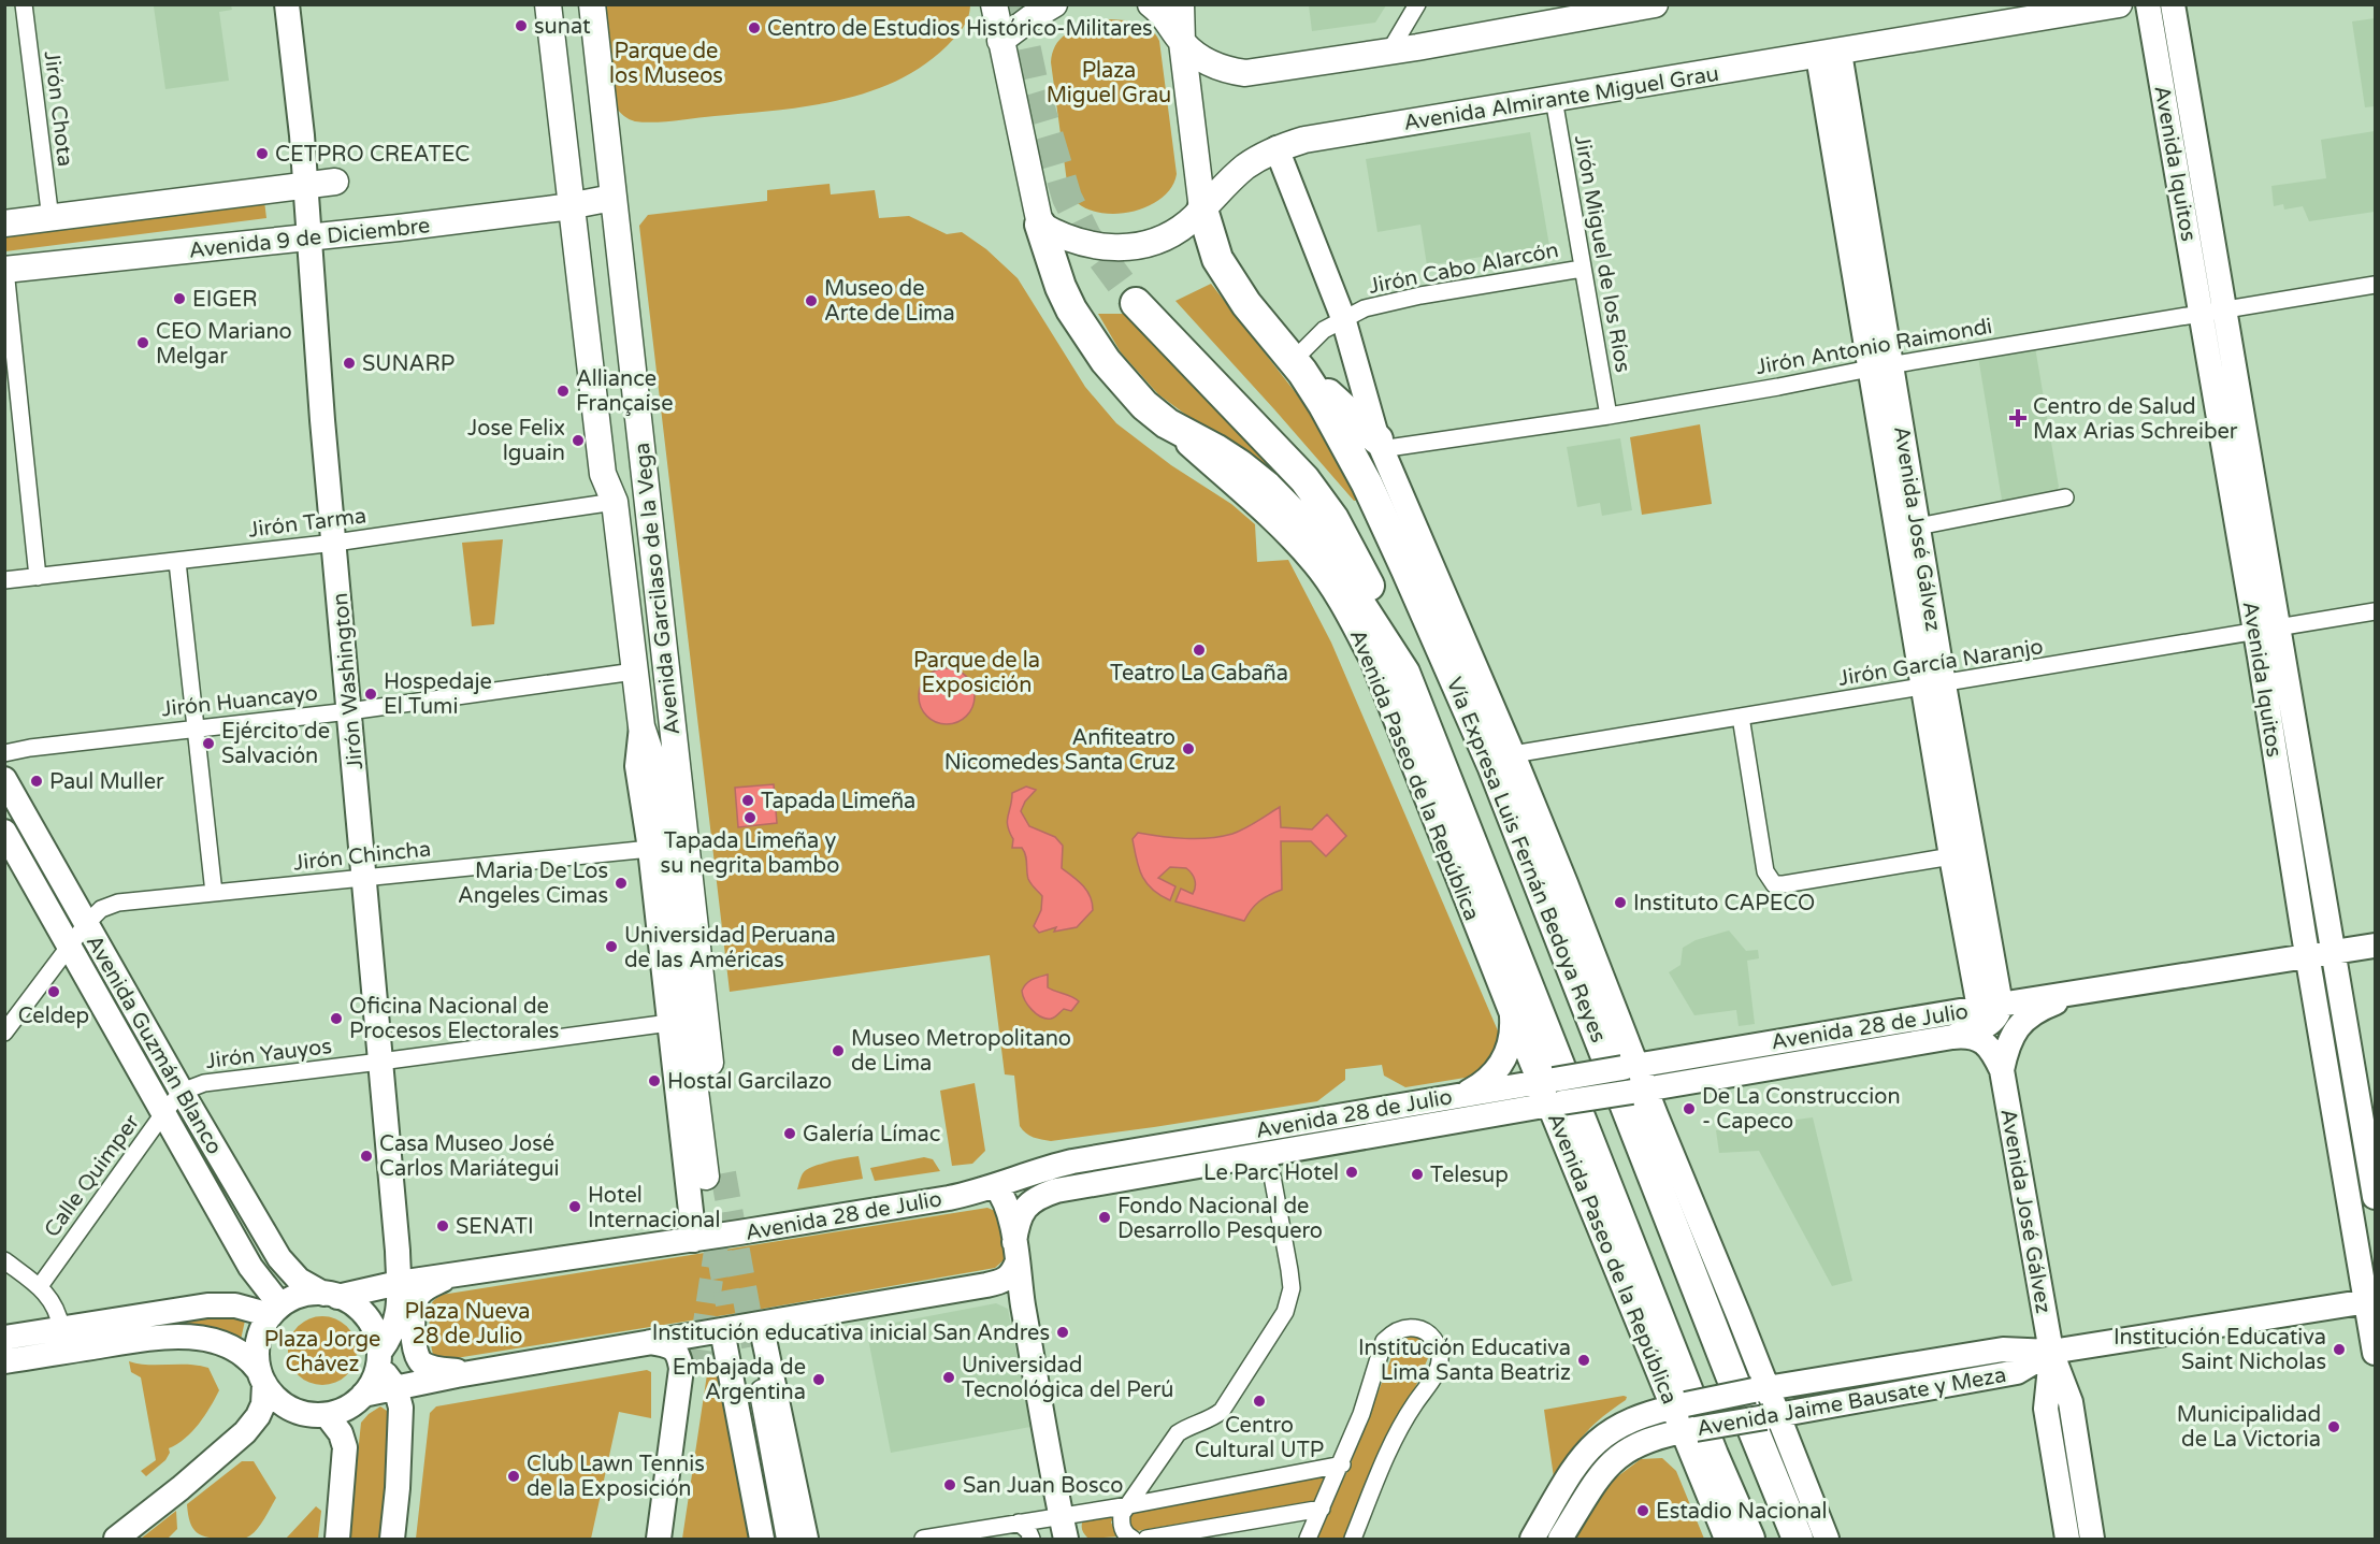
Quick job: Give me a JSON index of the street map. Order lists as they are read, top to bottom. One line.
{"streets":{"highway":["Avenida Paseo de la República","Vía Expresa Luis Fernán Bedoya Reyes"],"main road":["Avenida Almirante Miguel Grau","Avenida Iquitos","Avenida 9 de Diciembre","Avenida José Gálvez","Avenida Garcilaso de la Vega","Jirón Washington","Avenida 28 de Julio","Avenida Guzmán Blanco","Avenida Jaime Bausate y Meza"],"street":["Jirón Chota","Jirón Miguel de los Ríos","Jirón Cabo Alarcón","Jirón Antonio Raimondi","Jirón Tarma","Jirón García Naranjo","Jirón Huancayo","Jirón Chincha","Jirón Yauyos","Calle Quimper"]},"crossings":[["Avenida Almirante Miguel Grau","Jirón Miguel de los Ríos"],["Avenida Almirante Miguel Grau","Avenida José Gálvez"],["Avenida Almirante Miguel Grau","Avenida Paseo de la República"],["Avenida Almirante Miguel Grau","Vía Expresa Luis Fernán Bedoya Reyes"],["Avenida Iquitos","Jirón Antonio Raimondi"],["Avenida Iquitos","Jirón García Naranjo"],["Avenida Iquitos","Avenida 28 de Julio"],["Avenida Iquitos","Avenida Jaime Bausate y Meza"],["Avenida 9 de Diciembre","Avenida Garcilaso de la Vega"],["Avenida 9 de Diciembre","Jirón Washington"],["Jirón Miguel de los Ríos","Jirón Cabo Alarcón"],["Jirón Miguel de los Ríos","Jirón Antonio Raimondi"],["Jirón Cabo Alarcón","Vía Expresa Luis Fernán Bedoya Reyes"],["Jirón Antonio Raimondi","Avenida José Gálvez"],["Jirón Tarma","Avenida Garcilaso de la Vega"],["Jirón Tarma","Jirón Washington"],["Avenida José Gálvez","Jirón García Naranjo"],["Avenida José Gálvez","Avenida 28 de Julio"],["Avenida José Gálvez","Avenida Jaime Bausate y Meza"],["Avenida Garcilaso de la Vega","Jirón Huancayo"],["Avenida Garcilaso de la Vega","Jirón Chincha"],["Avenida Garcilaso de la Vega","Avenida 28 de Julio"],["Avenida Garcilaso de la Vega","Jirón Yauyos"],["Jirón Washington","Jirón Huancayo"],["Jirón Washington","Jirón Chincha"],["Jirón Washington","Avenida 28 de Julio"],["Jirón Washington","Avenida Guzmán Blanco"],["Jirón Washington","Jirón Yauyos"],["Avenida Paseo de la República","Vía Expresa Luis Fernán Bedoya Reyes"],["Avenida Paseo de la República","Avenida 28 de Julio"],["Avenida Paseo de la República","Avenida Jaime Bausate y Meza"],["Jirón Chincha","Avenida Guzmán Blanco"],["Avenida 28 de Julio","Avenida Guzmán Blanco"],["Avenida Guzmán Blanco","Jirón Yauyos"],["Avenida Guzmán Blanco","Calle Quimper"],["Jirón Yauyos","Calle Quimper"]],"parks":["Parque de los Museos","Plaza Miguel Grau","Parque de la Exposición","Plaza Nueva 28 de Julio","Plaza Jorge Chávez"],"places":{"other":["sunat","Centro de Estudios Histórico-Militares","CETPRO CREATEC","EIGER","Museo de Arte de Lima","CEO Mariano Melgar","SUNARP","Alliance Française","Jose Felix Iguain","Teatro La Cabaña","Hospedaje El Tumi","Ejército de Salvación","Anfiteatro Nicomedes Santa Cruz","Paul Muller","Tapada Limeña","Tapada Limeña y su negrita bambo","Maria De Los Angeles Cimas","Instituto CAPECO","Universidad Peruana de las Américas","Celdep","Oficina Nacional de Procesos Electorales","Museo Metropolitano de Lima","Hostal Garcilazo","De La Construccion - Capeco","Galería Límac","Casa Museo José Carlos Mariátegui","Le Parc Hotel","Telesup","Hotel Internacional","Fondo Nacional de Desarrollo Pesquero","SENATI","Institución educativa inicial San Andres","Institución Educativa Saint Nicholas","Institución Educativa Lima Santa Beatriz","Universidad Tecnológica del Perú","Embajada de Argentina","Centro Cultural UTP","Municipalidad de La Victoria","Club Lawn Tennis de la Exposición","San Juan Bosco","Estadio Nacional"],"health":["Centro de Salud Max Arias Schreiber"]}}
